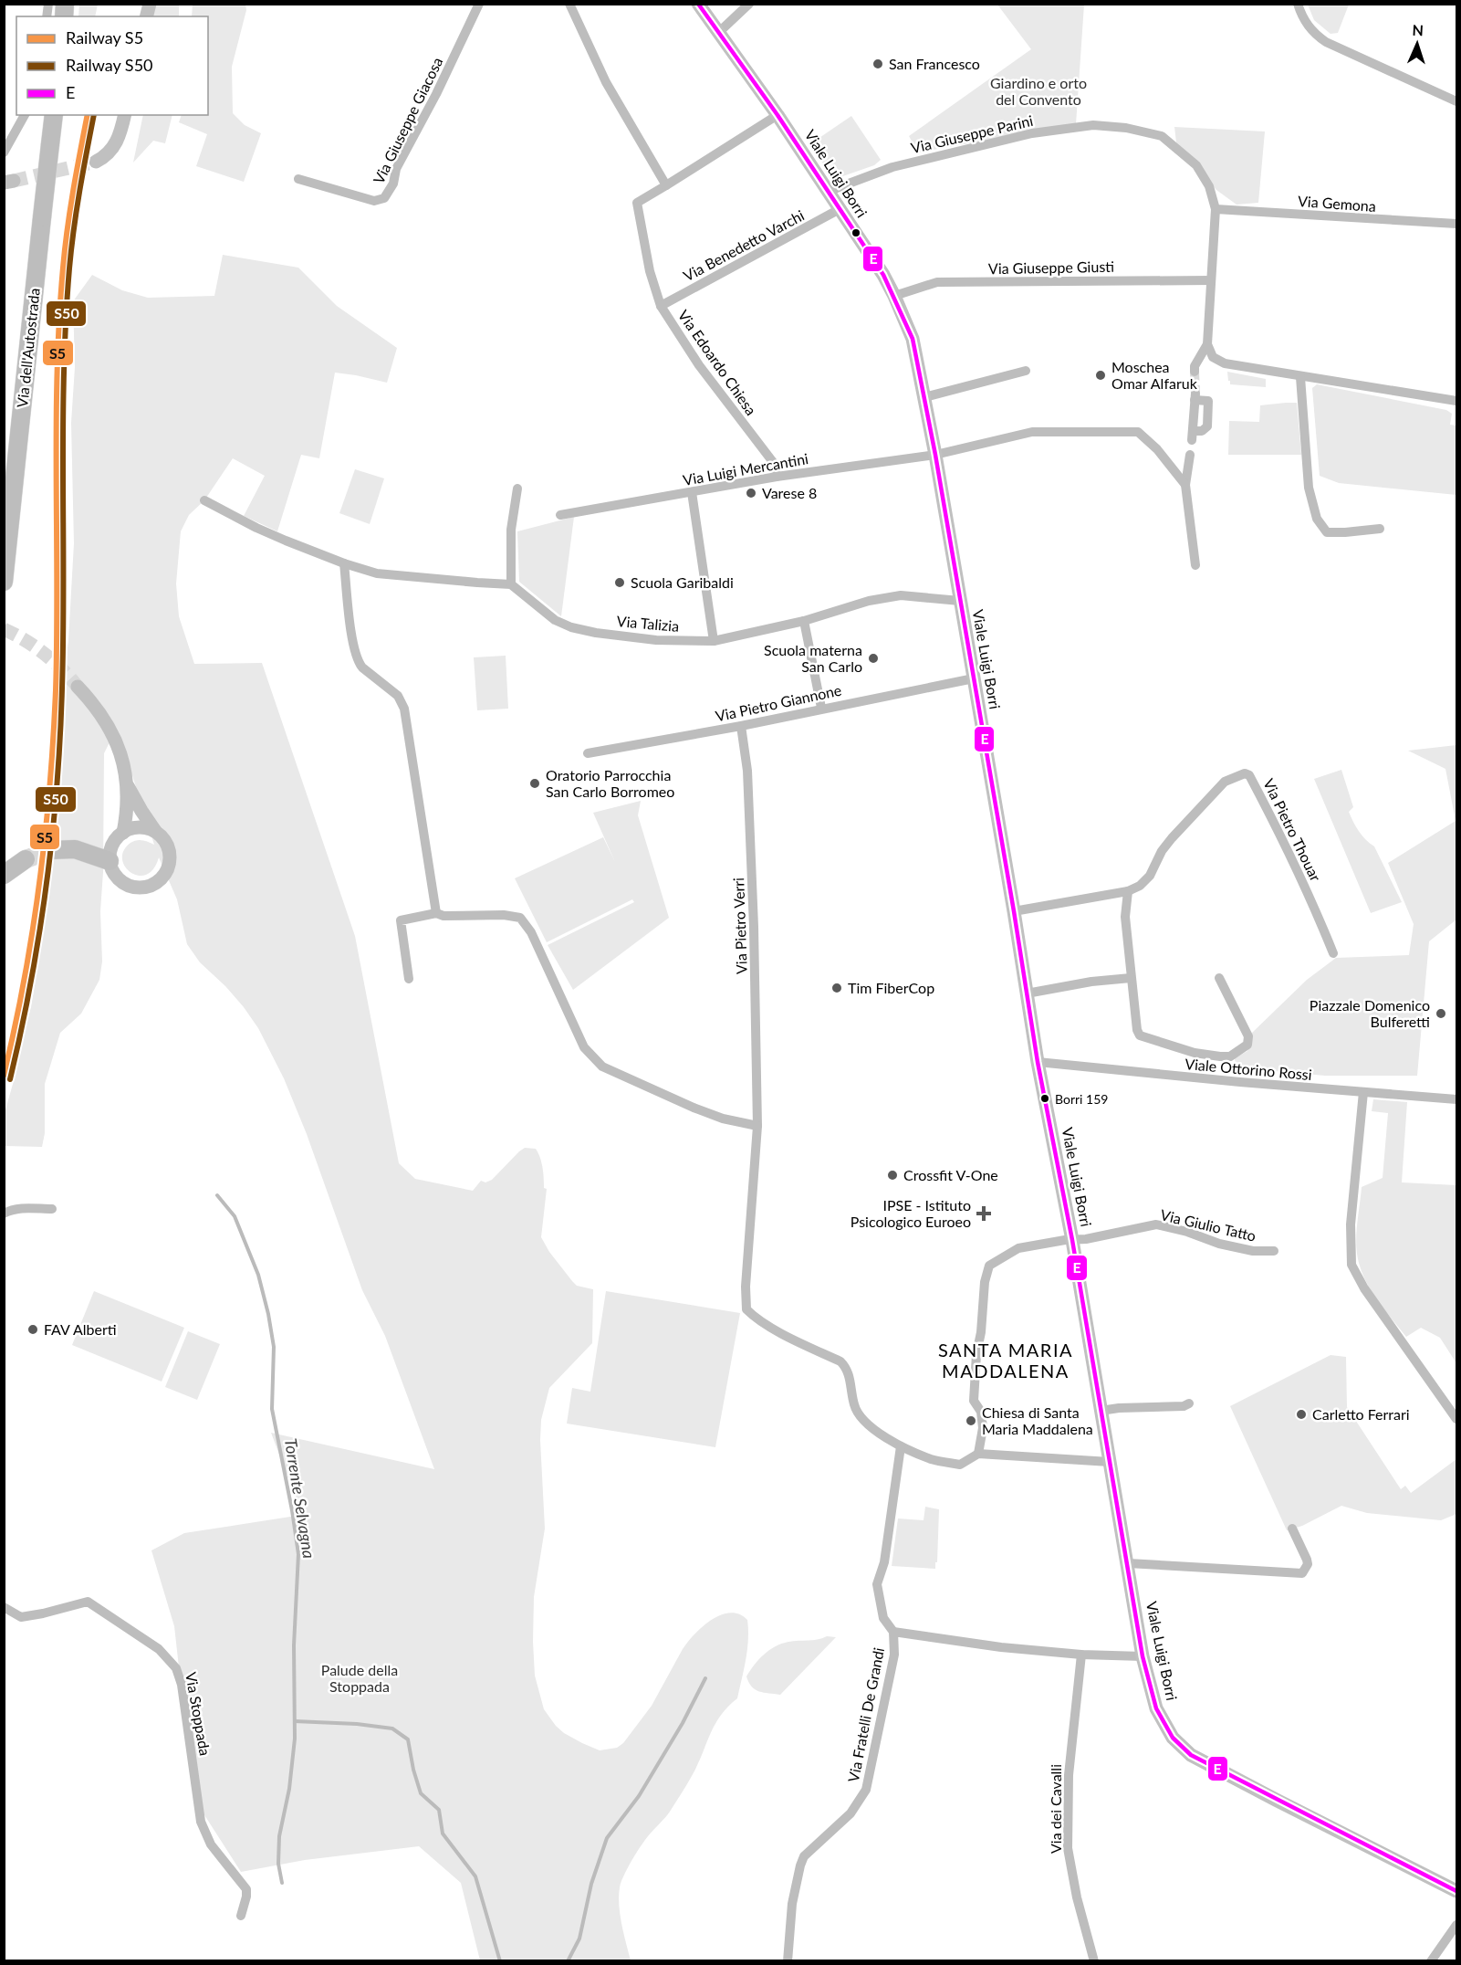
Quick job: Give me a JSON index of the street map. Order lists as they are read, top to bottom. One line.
{"streets":{"highway":["Via dell'Autostrada"],"main road":["Viale Luigi Borri"],"street":["Via Giuseppe Giacosa","Via Giuseppe Parini","Via Gemona","Via Benedetto Varchi","Via Giuseppe Giusti","Via Edoardo Chiesa","Via Luigi Mercantini","Via Talizia","Via Pietro Giannone","Via Pietro Thouar","Via Pietro Verri","Viale Ottorino Rossi","Via Giulio Tatto","Via Stoppada","Via Fratelli De Grandi","Via dei Cavalli"]},"crossings":[["Via Giuseppe Parini","Viale Luigi Borri"],["Via Giuseppe Parini","Via Gemona"],["Via Giuseppe Parini","Via Giuseppe Giusti"],["Viale Luigi Borri","Via Benedetto Varchi"],["Viale Luigi Borri","Via Giuseppe Giusti"],["Viale Luigi Borri","Via Luigi Mercantini"],["Viale Luigi Borri","Via Talizia"],["Viale Luigi Borri","Via Pietro Giannone"],["Viale Luigi Borri","Via Pietro Thouar"],["Viale Luigi Borri","Viale Ottorino Rossi"],["Viale Luigi Borri","Via Giulio Tatto"],["Viale Luigi Borri","Via Fratelli De Grandi"],["Via Benedetto Varchi","Via Edoardo Chiesa"],["Via Edoardo Chiesa","Via Luigi Mercantini"],["Via Pietro Giannone","Via Pietro Verri"],["Via Fratelli De Grandi","Via dei Cavalli"]],"districts":["SANTA MARIA MADDALENA"],"water":["Torrente Selvagna"],"parks":["Giardino e orto del Convento","Palude della Stoppada"],"places":{"other":["San Francesco","Moschea Omar Alfaruk","Varese 8","Scuola Garibaldi","Scuola materna San Carlo","Oratorio Parrocchia San Carlo Borromeo","Tim FiberCop","Piazzale Domenico Bulferetti","Borri 159","Crossfit V-One","FAV Alberti","Carletto Ferrari","Chiesa di Santa Maria Maddalena"],"health":["IPSE - Istituto Psicologico Euroeo"]},"lines":["transit line E","rail line S5","rail line S50"],"legend":["Railway S5","Railway S50","E"],"north":"top"}
